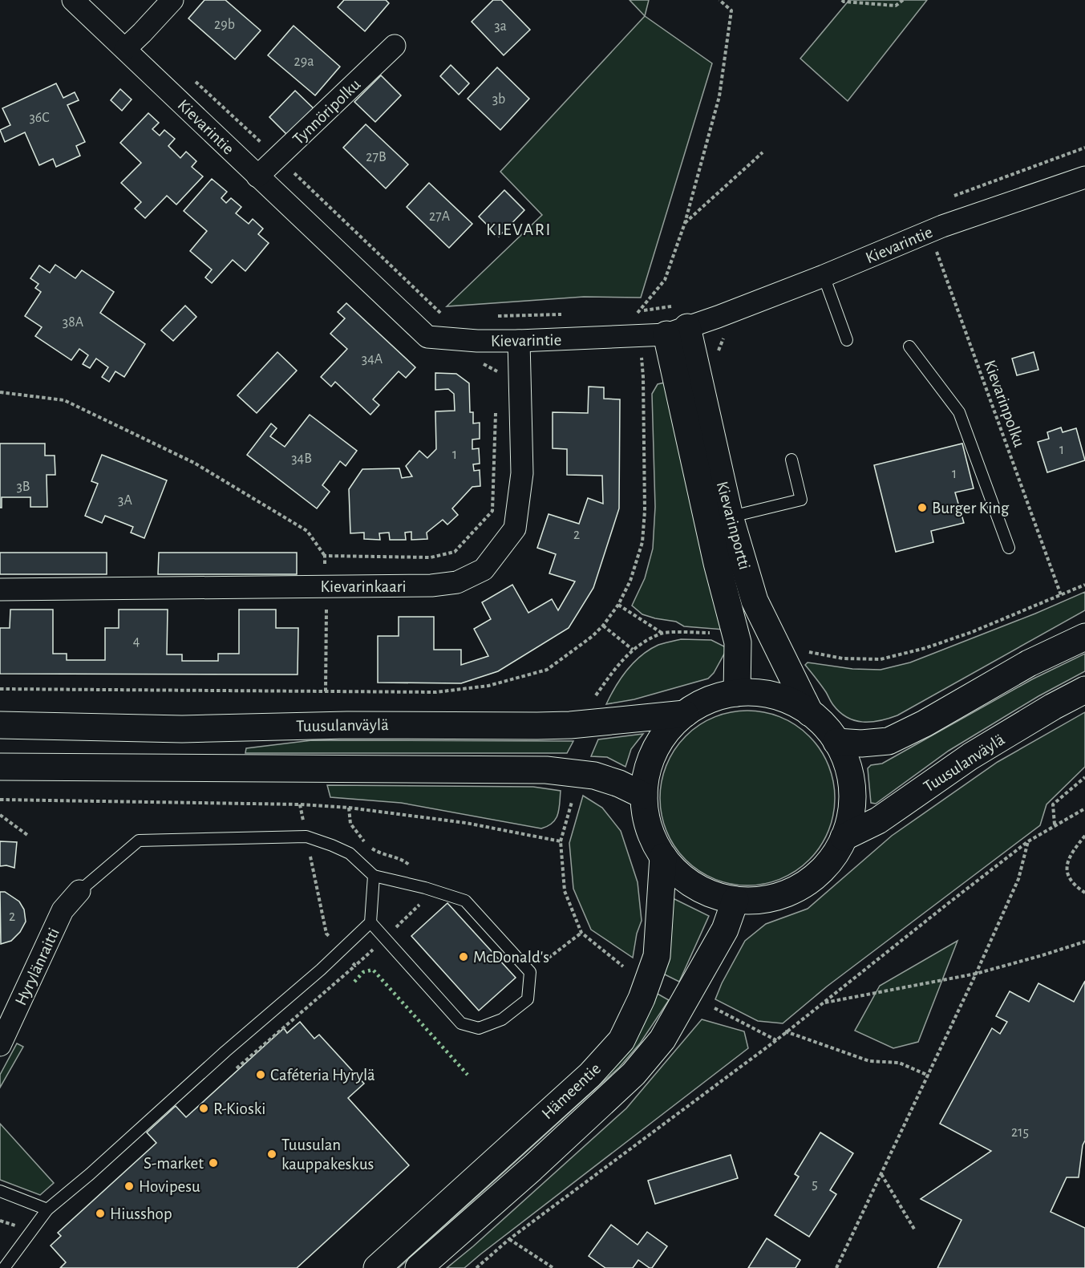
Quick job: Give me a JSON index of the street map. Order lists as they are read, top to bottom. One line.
{"streets":{"main road":["Kievarinportti","Tuusulanväylä","Hämeentie"],"street":["Tynnöripolku","Kievarintie","Kievarinkaari","Hyrylänraitti"],"path":["Kievarinpolku"]},"crossings":[["Tynnöripolku","Kievarintie"],["Kievarintie","Kievarinpolku"],["Kievarintie","Kievarinportti"],["Kievarintie","Kievarinkaari"]],"districts":["KIEVARI"],"places":["Burger King","McDonald's","Caféteria Hyrylä","R-Kioski","Tuusulan kauppakeskus","S-market","Hovipesu","Hiusshop"],"house_numbers":["29b","3a","29a","3b","36C","27B","27A","38A","34A","1","1","34B","1","3B","3A","2","4","2","215","5"]}
